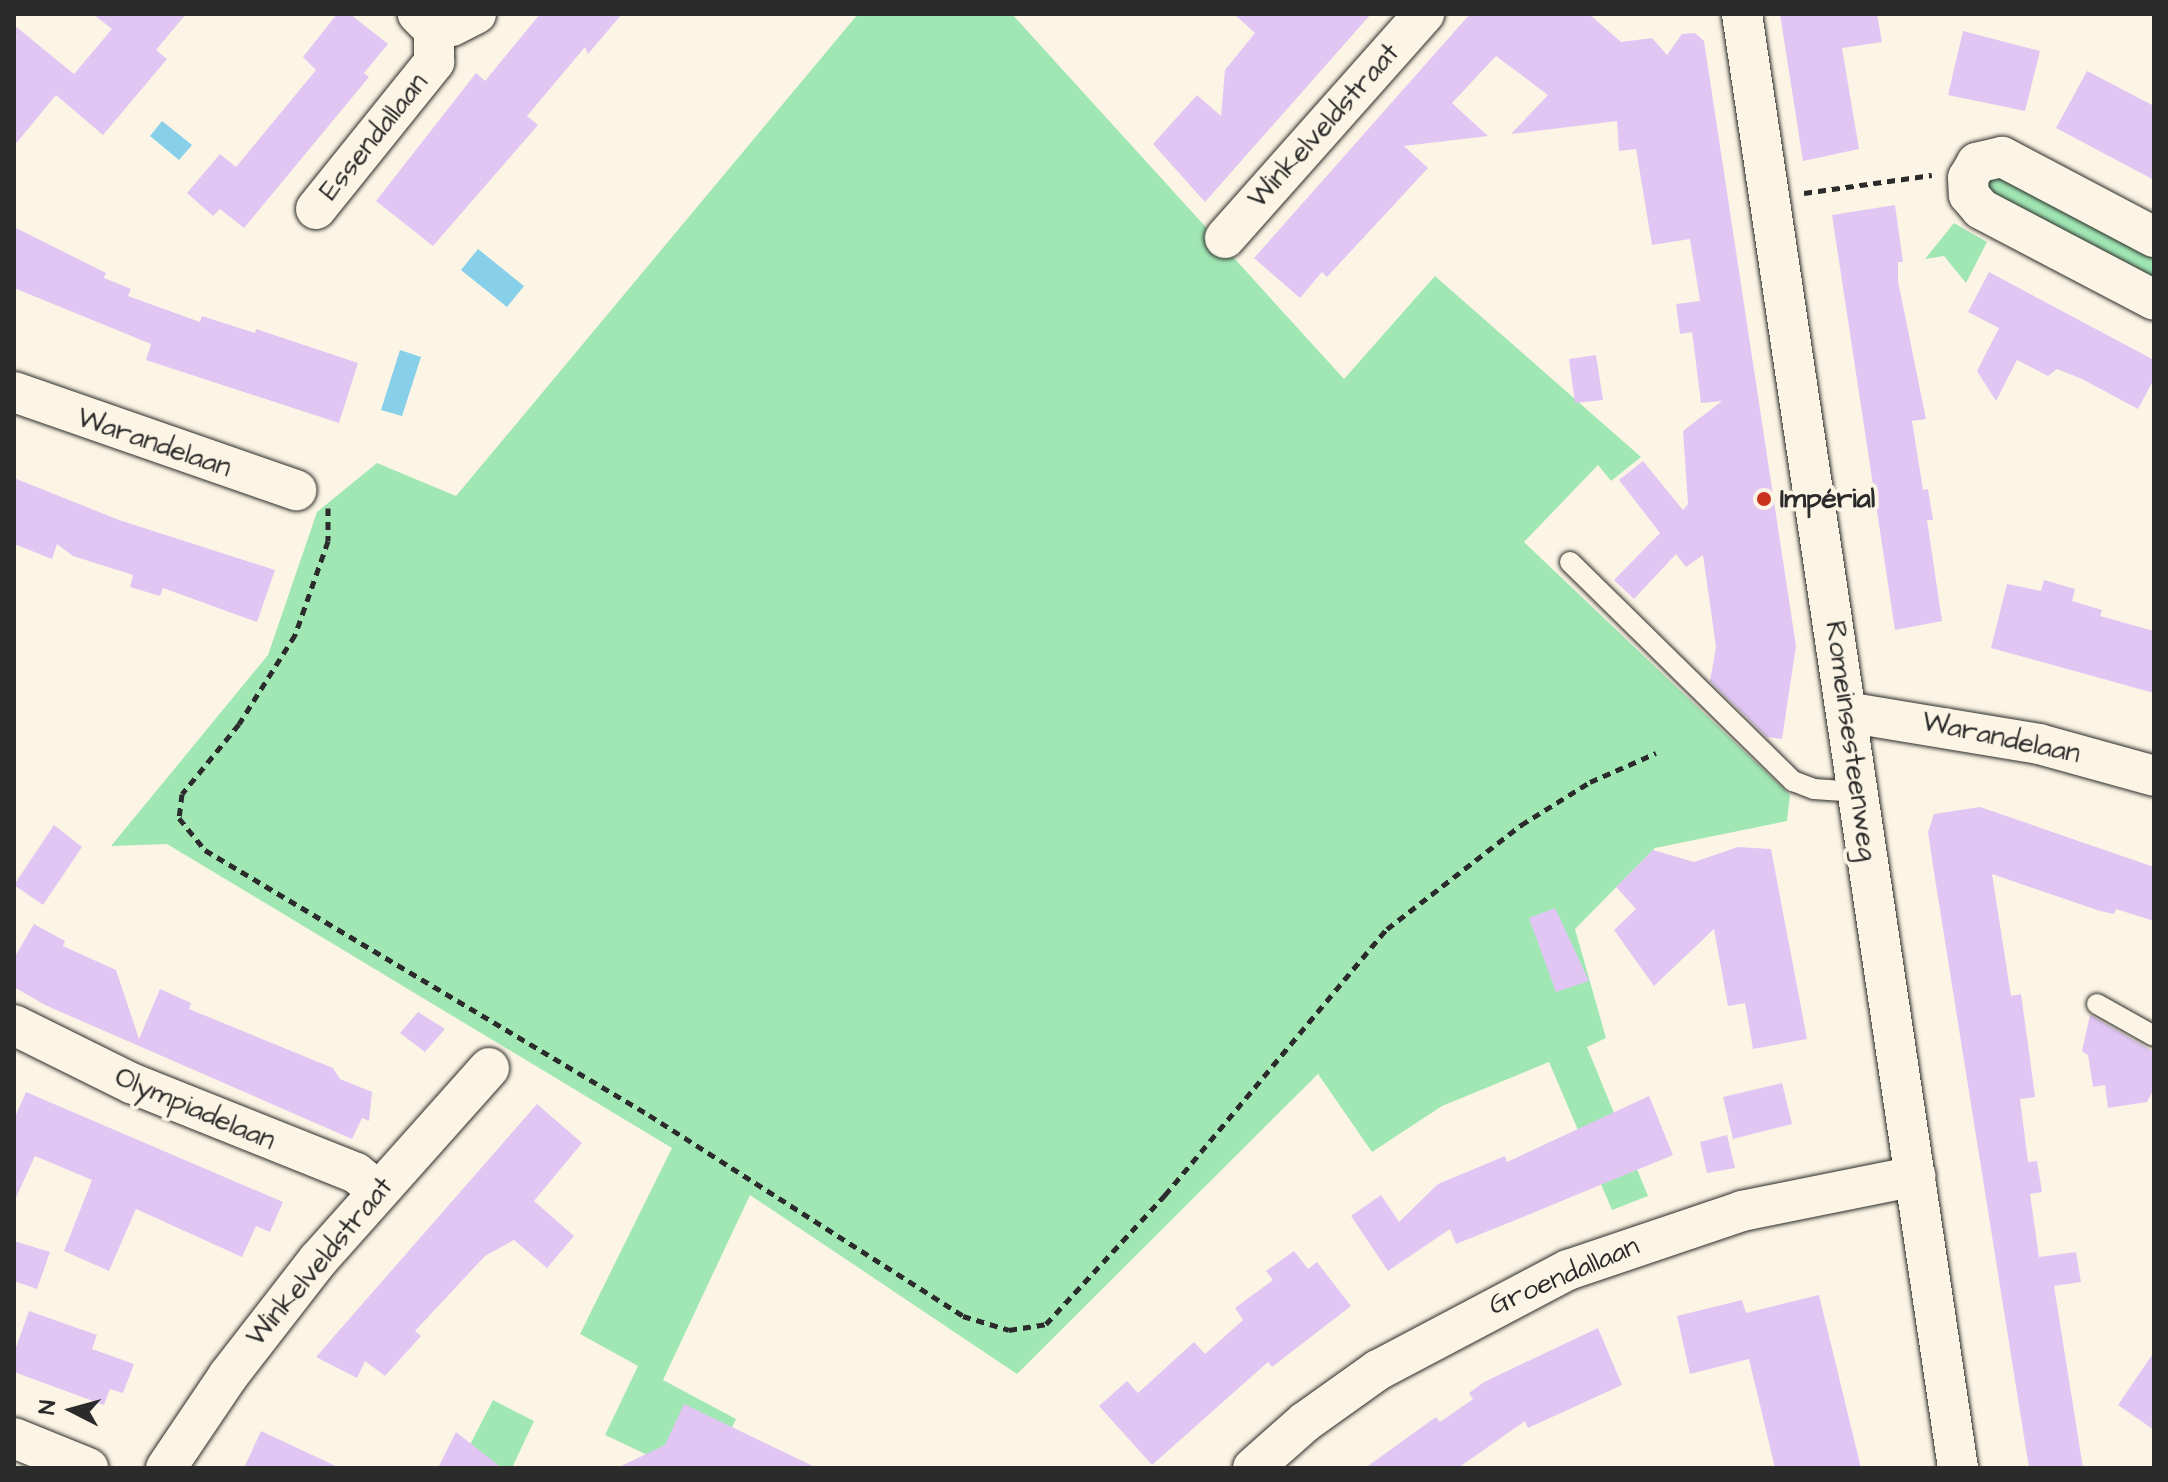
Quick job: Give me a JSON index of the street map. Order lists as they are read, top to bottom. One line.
{"streets":{"street":["Winkelveldstraat","Essendallaan","Warandelaan","Romeinsesteenweg","Olympiadelaan","Groendallaan"]},"crossings":[["Winkelveldstraat","Olympiadelaan"],["Warandelaan","Romeinsesteenweg"],["Romeinsesteenweg","Groendallaan"]],"places":["Impérial"],"north":"left"}
